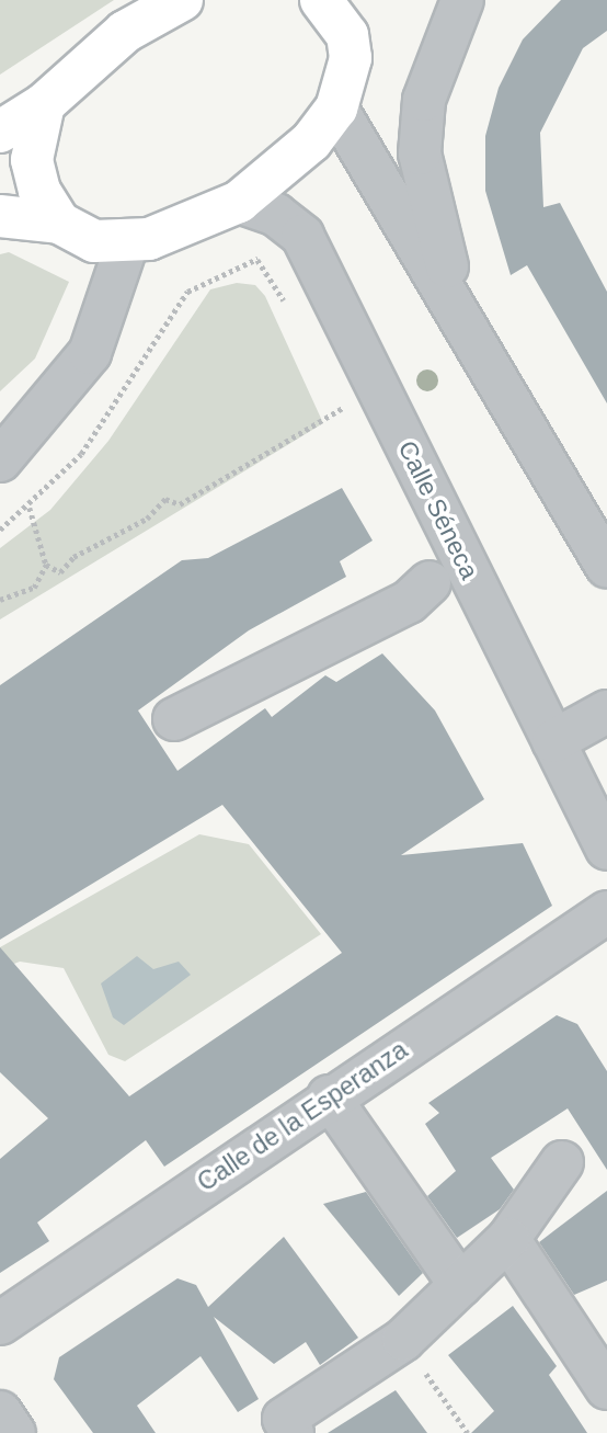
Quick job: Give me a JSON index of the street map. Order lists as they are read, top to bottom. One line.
{"streets":{"street":["Calle Séneca","Calle de la Esperanza"]}}
